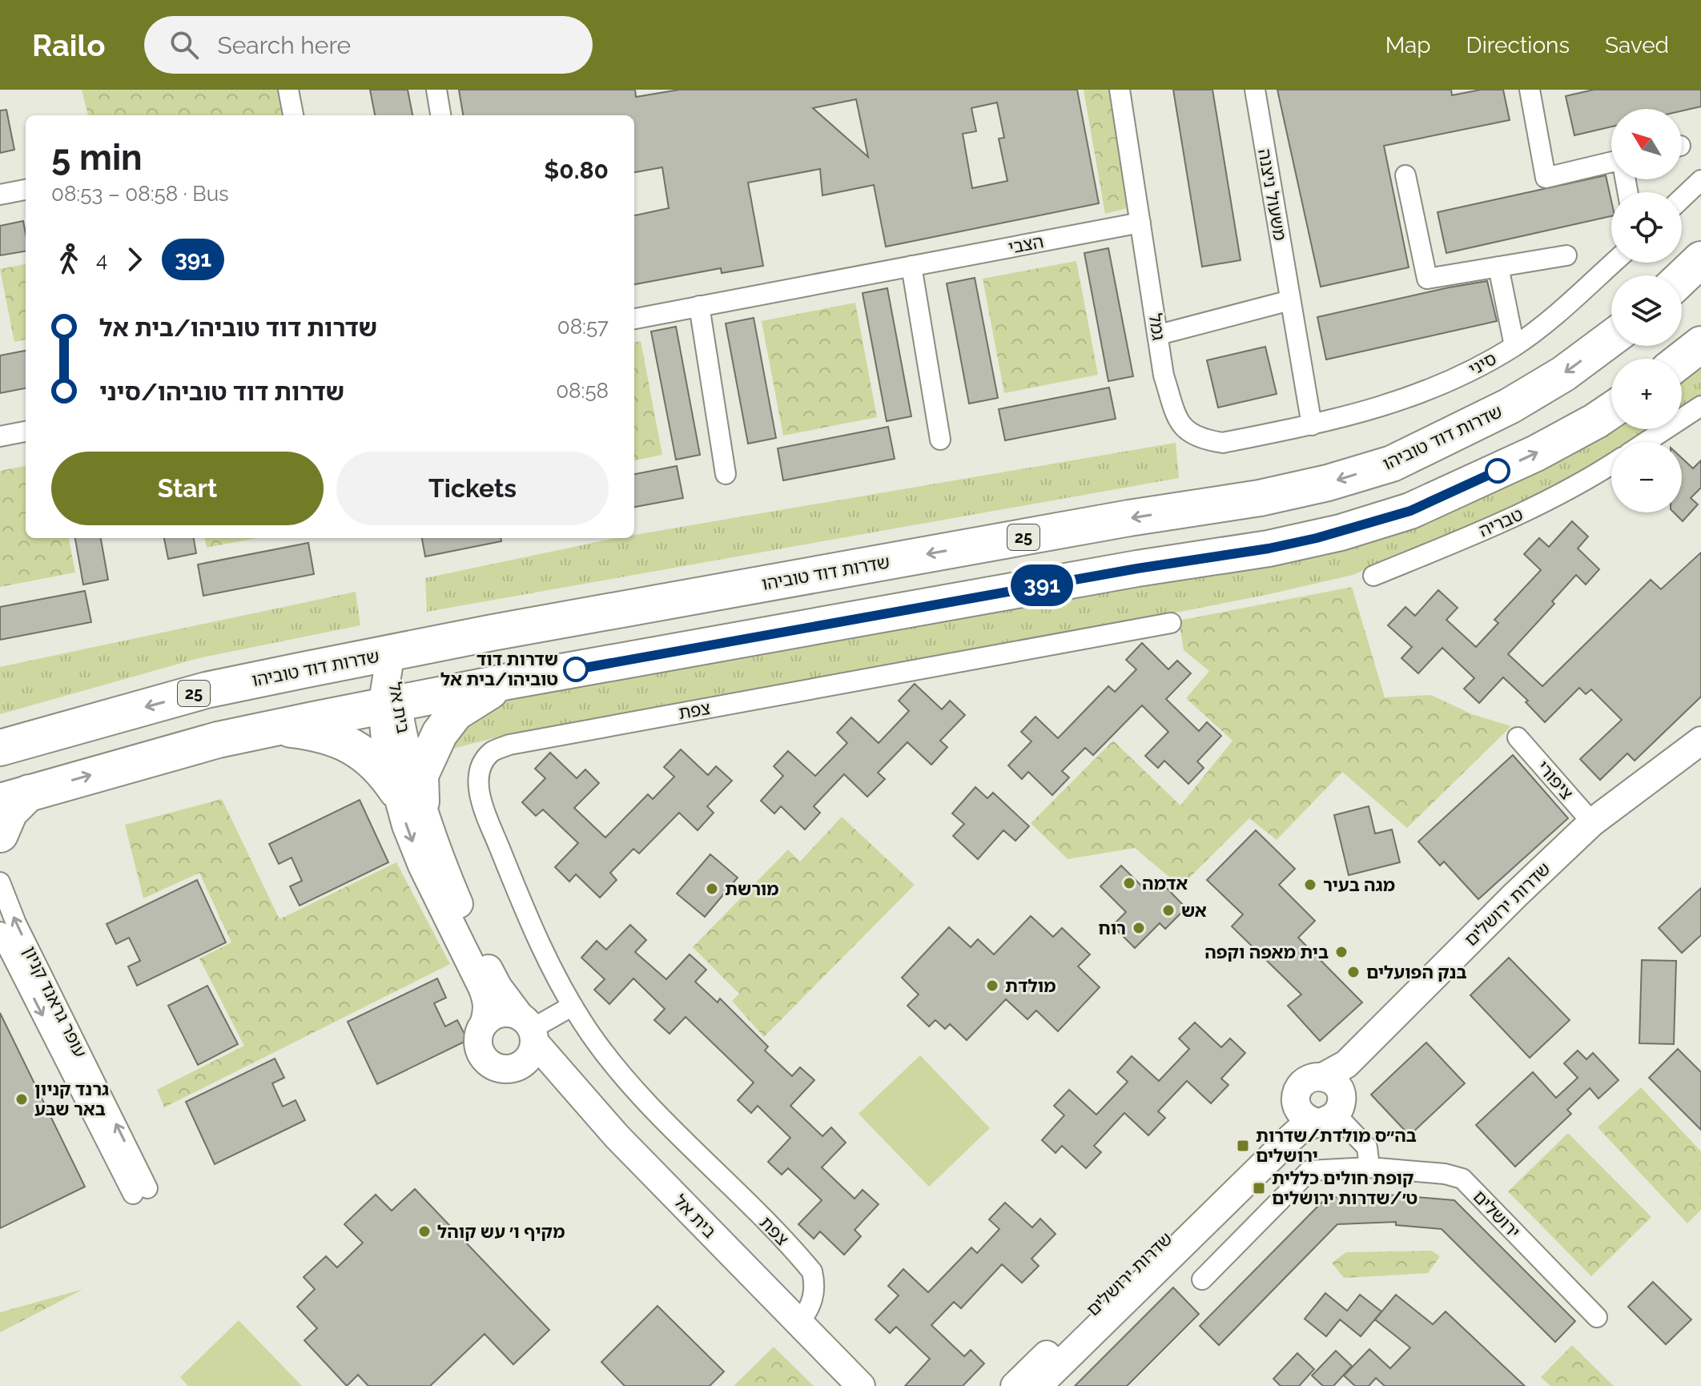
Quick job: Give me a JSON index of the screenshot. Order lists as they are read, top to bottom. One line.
{"streets":{"highway":["שדרות דוד טוביהו","25"],"street":["משעול ניצנה","הצבי","גמל","סיני","טבריה","בית אל","צפת","ציפורי","שדרות ירושלים","עופר גראנד קניון","ירושלים"]},"crossings":[["משעול ניצנה","גמל"],["משעול ניצנה","סיני"],["הצבי","גמל"],["גמל","סיני"],["שדרות דוד טוביהו","בית אל"],["בית אל","צפת"],["ציפורי","שדרות ירושלים"]],"places":{"other":["שדרות דוד טוביהו/בית אל","אדמה","מגה בעיר","מורשת","אש","רוח","בית מאפה וקפה","בנק הפועלים","מולדת","גרנד קניון באר שבע","מקיף ו׳ עש קוהל"],"transit":["בה״ס מולדת/שדרות ירושלים","קופת חולים כללית ט׳/שדרות ירושלים"]},"lines":["bus line 391"],"north":"top left","page":{"header":"Railo","search":"Search here","nav":["Map","Directions","Saved"],"on_map":"391","map_buttons":["+","−"],"heading":["5 min","08:53 – 08:58 · Bus","$0.80"],"legs":["4","391"],"list":[{"name":"שדרות דוד טוביהו/בית אל","value":"08:57"},{"name":"שדרות דוד טוביהו/סיני","value":"08:58"}],"buttons":["Start","Tickets"]}}
